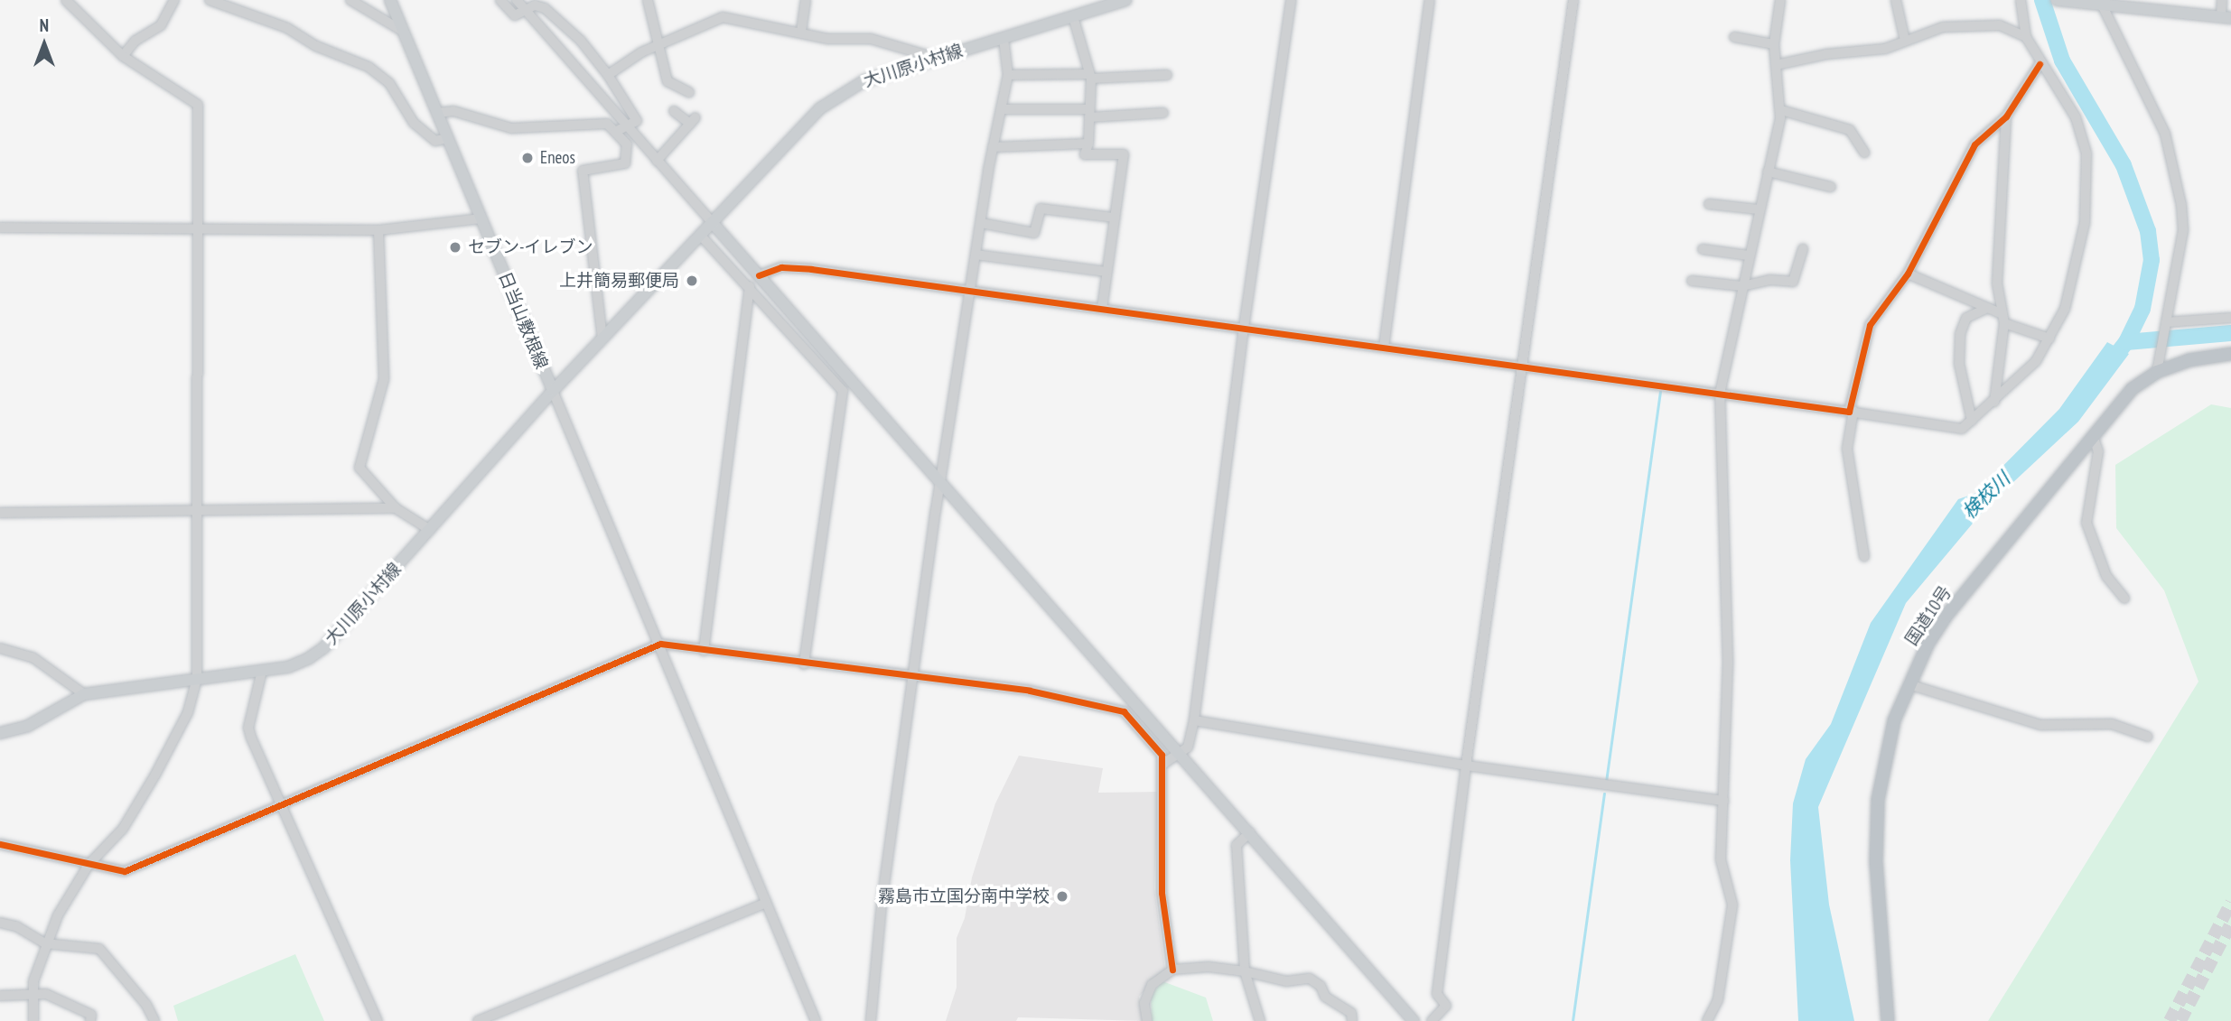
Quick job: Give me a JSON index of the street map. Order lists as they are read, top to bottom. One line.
{"streets":{"highway":["国道10号"],"main road":["大川原小村線","日当山敷根線"]},"crossings":[["大川原小村線","日当山敷根線"]],"water":["検校川"],"places":["Eneos","セブン-イレブン","上井簡易郵便局","霧島市立国分南中学校"],"north":"top"}
